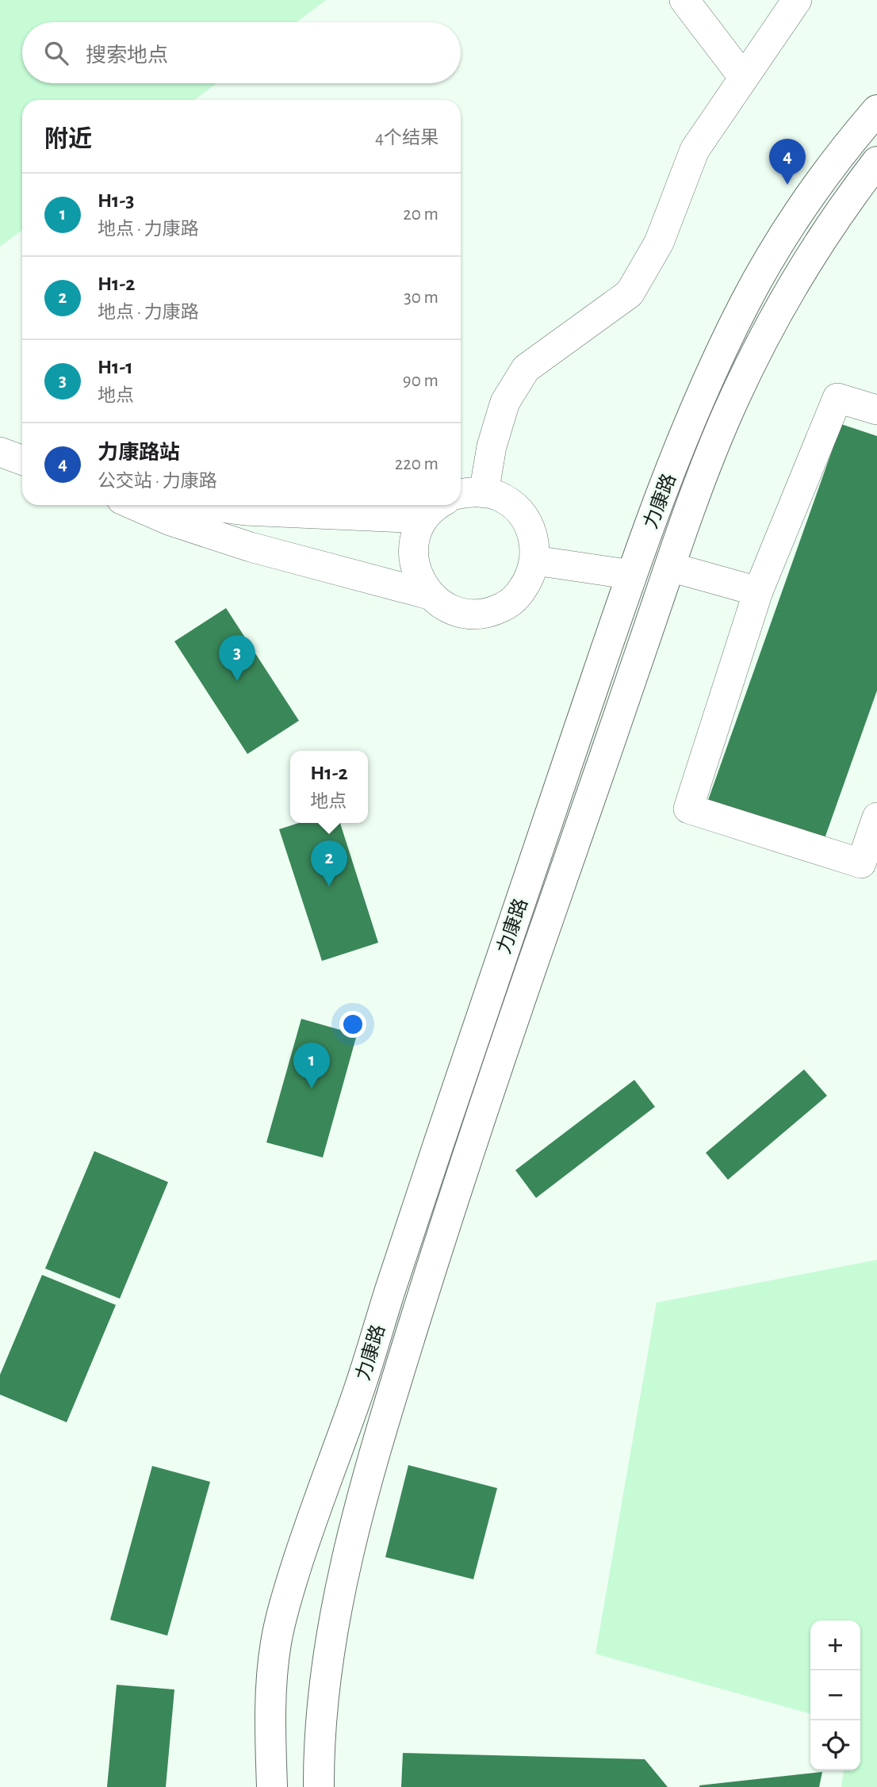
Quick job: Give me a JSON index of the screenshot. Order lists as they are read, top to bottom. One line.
{"streets":{"street":["力康路"]},"page":{"search":"搜索地点","heading":["附近","4个结果"],"pins":["4","3","2","1"],"list":[{"mark":"1","name":"H1-3","note":"地点 · 力康路","value":"20 m"},{"mark":"2","name":"H1-2","note":"地点 · 力康路","value":"30 m"},{"mark":"3","name":"H1-1","note":"地点","value":"90 m"},{"mark":"4","name":"力康路站","note":"公交站 · 力康路","value":"220 m"}],"popup":["H1-2","地点"],"map_buttons":["+","−"]}}
